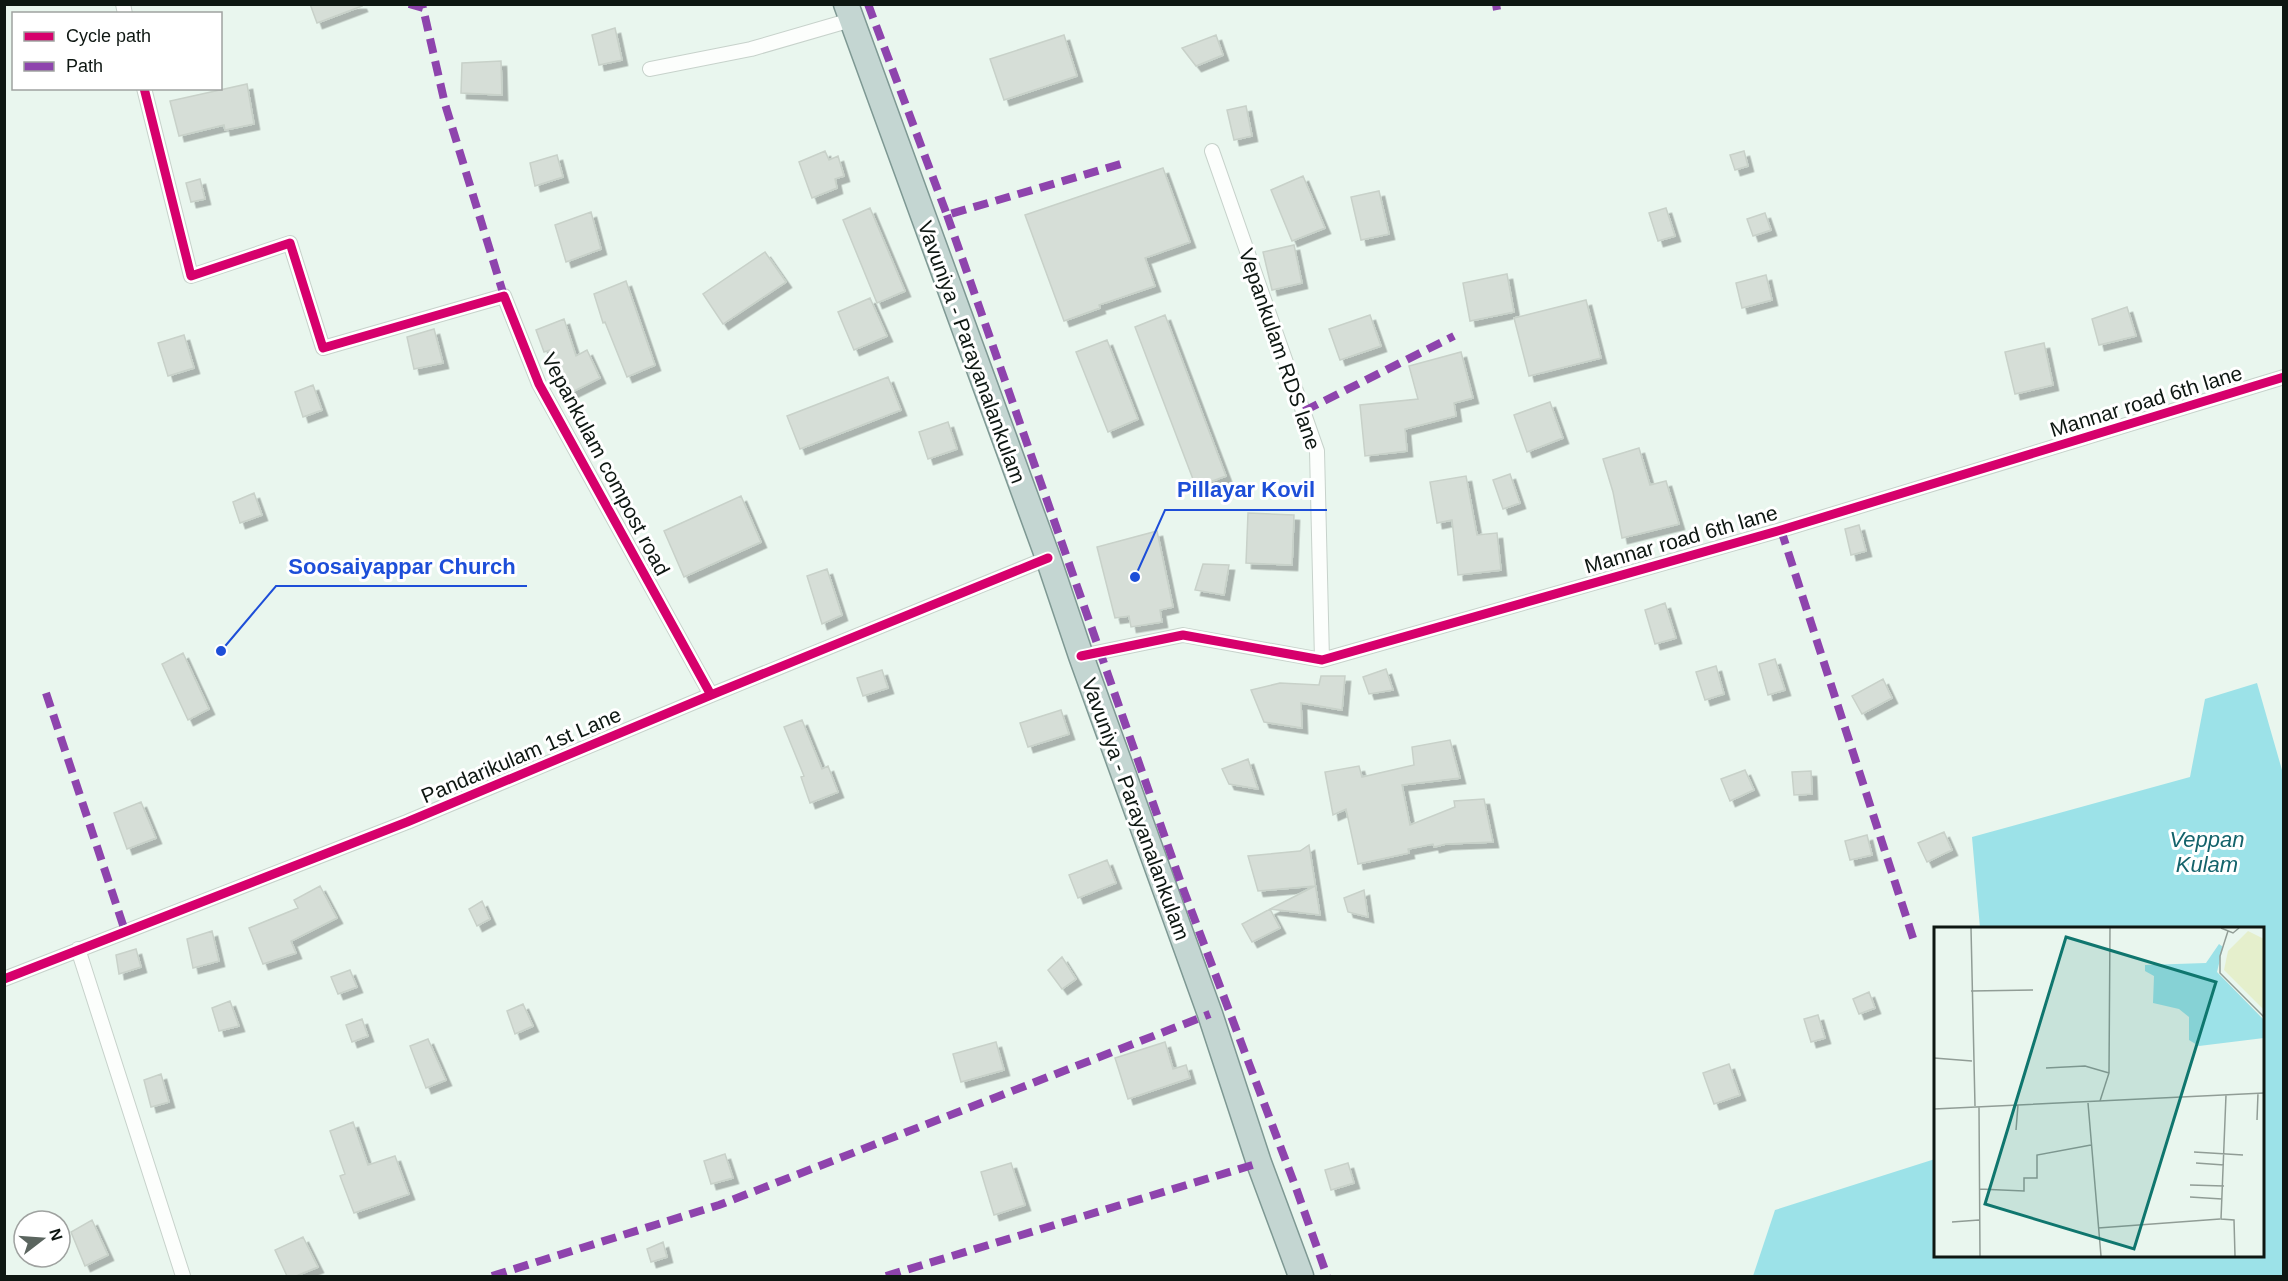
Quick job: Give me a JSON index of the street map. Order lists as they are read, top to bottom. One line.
{"streets":{"highway":["Vavuniya - Parayanalankulam"],"street":["Vepankulam RDS lane","Mannar road 6th lane","Vepankulam compost road","Pandarikulam 1st Lane"]},"crossings":[["Vepankulam RDS lane","Mannar road 6th lane"],["Vavuniya - Parayanalankulam","Mannar road 6th lane"],["Vavuniya - Parayanalankulam","Pandarikulam 1st Lane"],["Vepankulam compost road","Pandarikulam 1st Lane"]],"water":["Veppan Kulam"],"places":["Pillayar Kovil","Soosaiyappar Church"],"legend":["Cycle path","Path"],"north":"right"}
